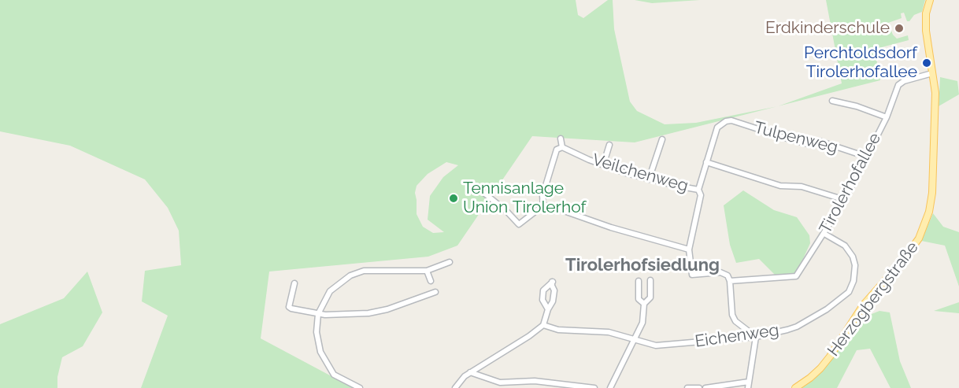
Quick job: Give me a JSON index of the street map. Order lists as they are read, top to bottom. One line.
{"streets":{"main road":["Herzogbergstraße"],"street":["Tulpenweg","Veilchenweg","Tirolerhofallee","Eichenweg"]},"crossings":[["Tulpenweg","Tirolerhofallee"],["Tirolerhofallee","Herzogbergstraße"],["Tirolerhofallee","Eichenweg"]],"districts":["Tirolerhofsiedlung"],"places":["Erdkinderschule","Perchtoldsdorf Tirolerhofallee","Tennisanlage Union Tirolerhof"]}
